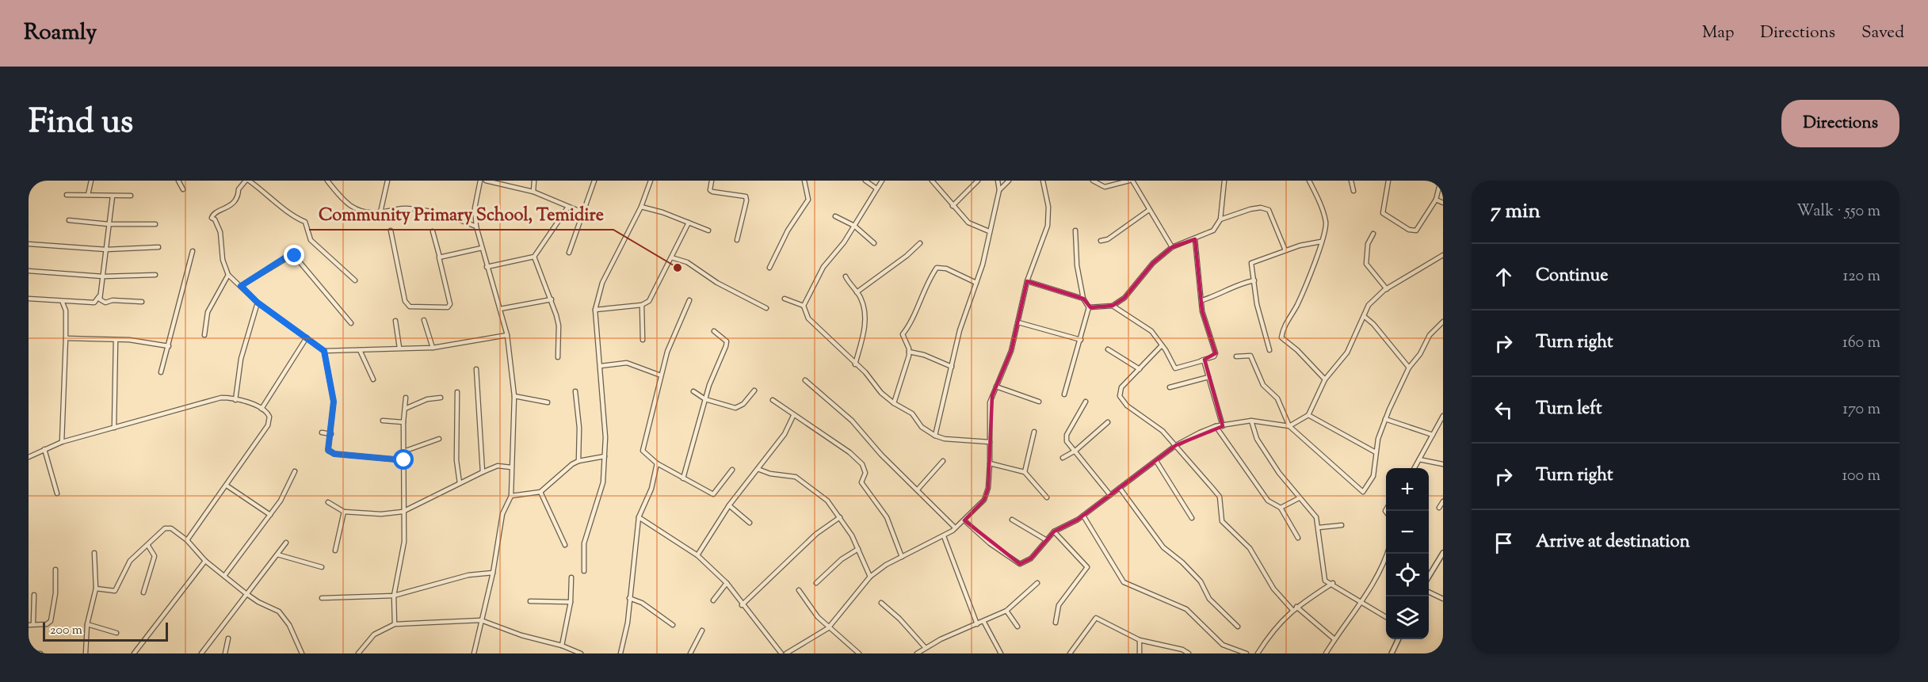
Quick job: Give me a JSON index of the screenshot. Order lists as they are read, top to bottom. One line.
{"places":["Community Primary School, Temidire"],"scale_bar":"200 m","page":{"header":"Roamly","nav":["Map","Directions","Saved"],"title":"Find us","buttons":"Directions","heading":["7 min","Walk · 550 m"],"list":[["Continue","120 m"],["Turn right","160 m"],["Turn left","170 m"],["Turn right","100 m"],"Arrive at destination"],"map_buttons":["+","−"],"scale":"200 m"}}
